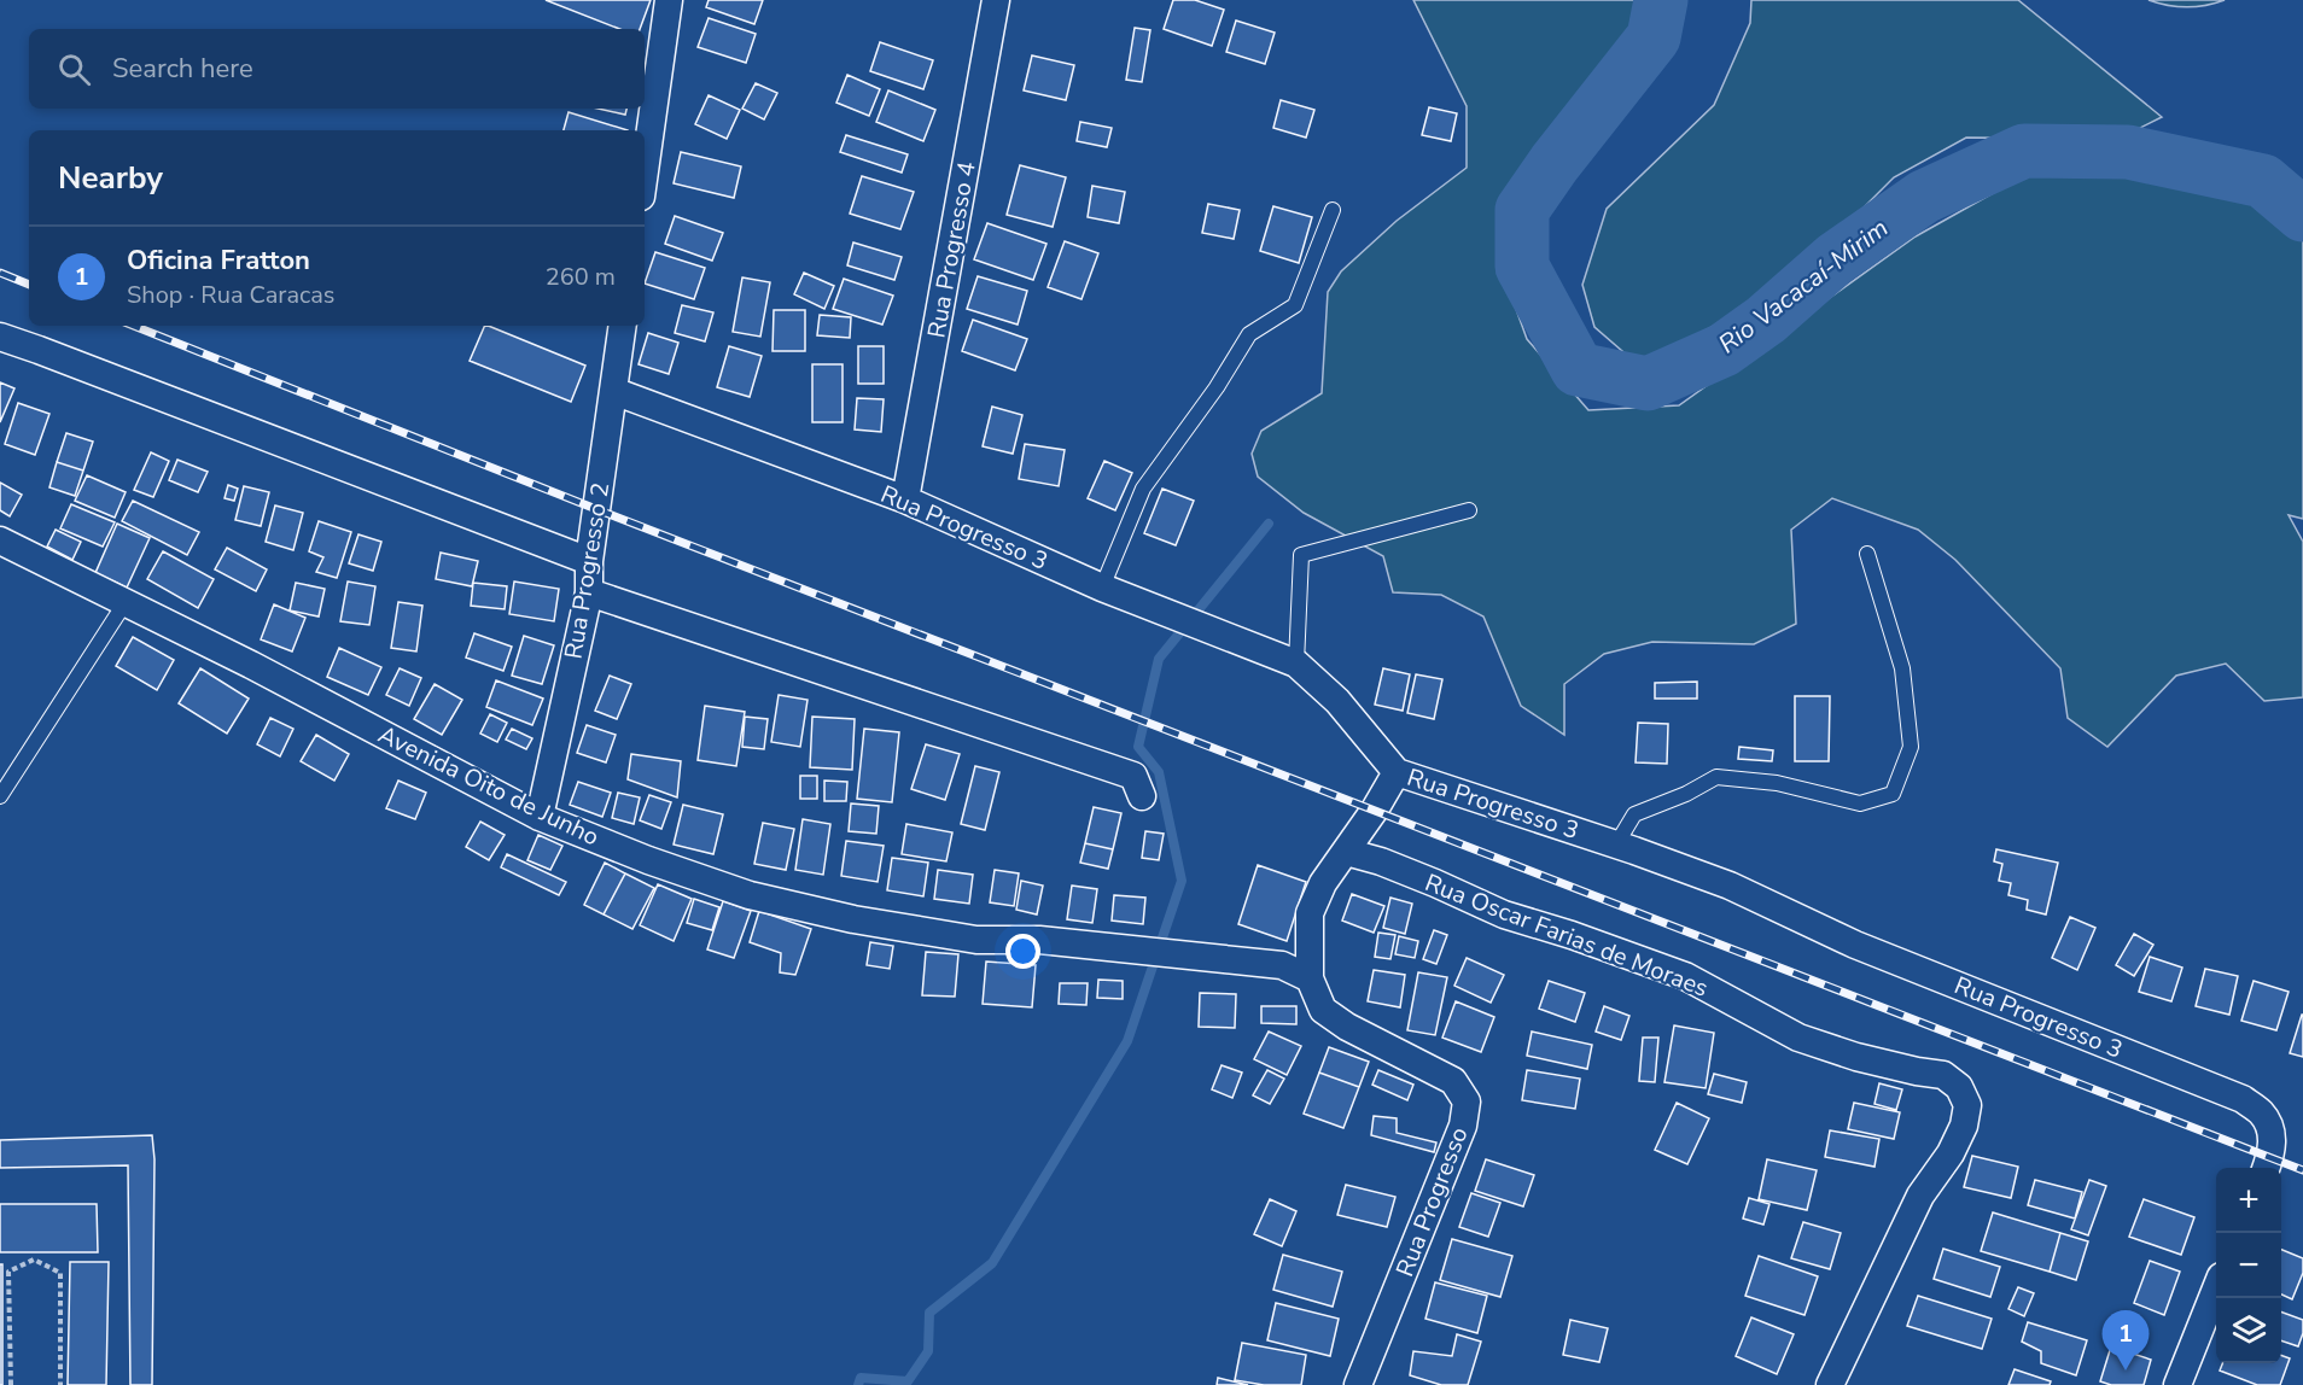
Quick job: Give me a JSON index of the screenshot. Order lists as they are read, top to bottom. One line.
{"streets":{"street":["Rua Progresso 4","Rua Progresso 3","Rua Progresso 2","Avenida Oito de Junho","Rua Oscar Farias de Moraes","Rua Progresso"]},"crossings":[["Rua Progresso 4","Rua Progresso 3"],["Rua Progresso 3","Rua Progresso 2"],["Rua Progresso 3","Rua Progresso"],["Rua Progresso 2","Avenida Oito de Junho"],["Avenida Oito de Junho","Rua Progresso"],["Rua Oscar Farias de Moraes","Rua Progresso"]],"water":["Rio Vacacaí-Mirim"],"page":{"search":"Search here","heading":"Nearby","list":[{"mark":"1","name":"Oficina Fratton","note":"Shop · Rua Caracas","value":"260 m"}],"map_buttons":["+","−"],"pins":"1"}}
